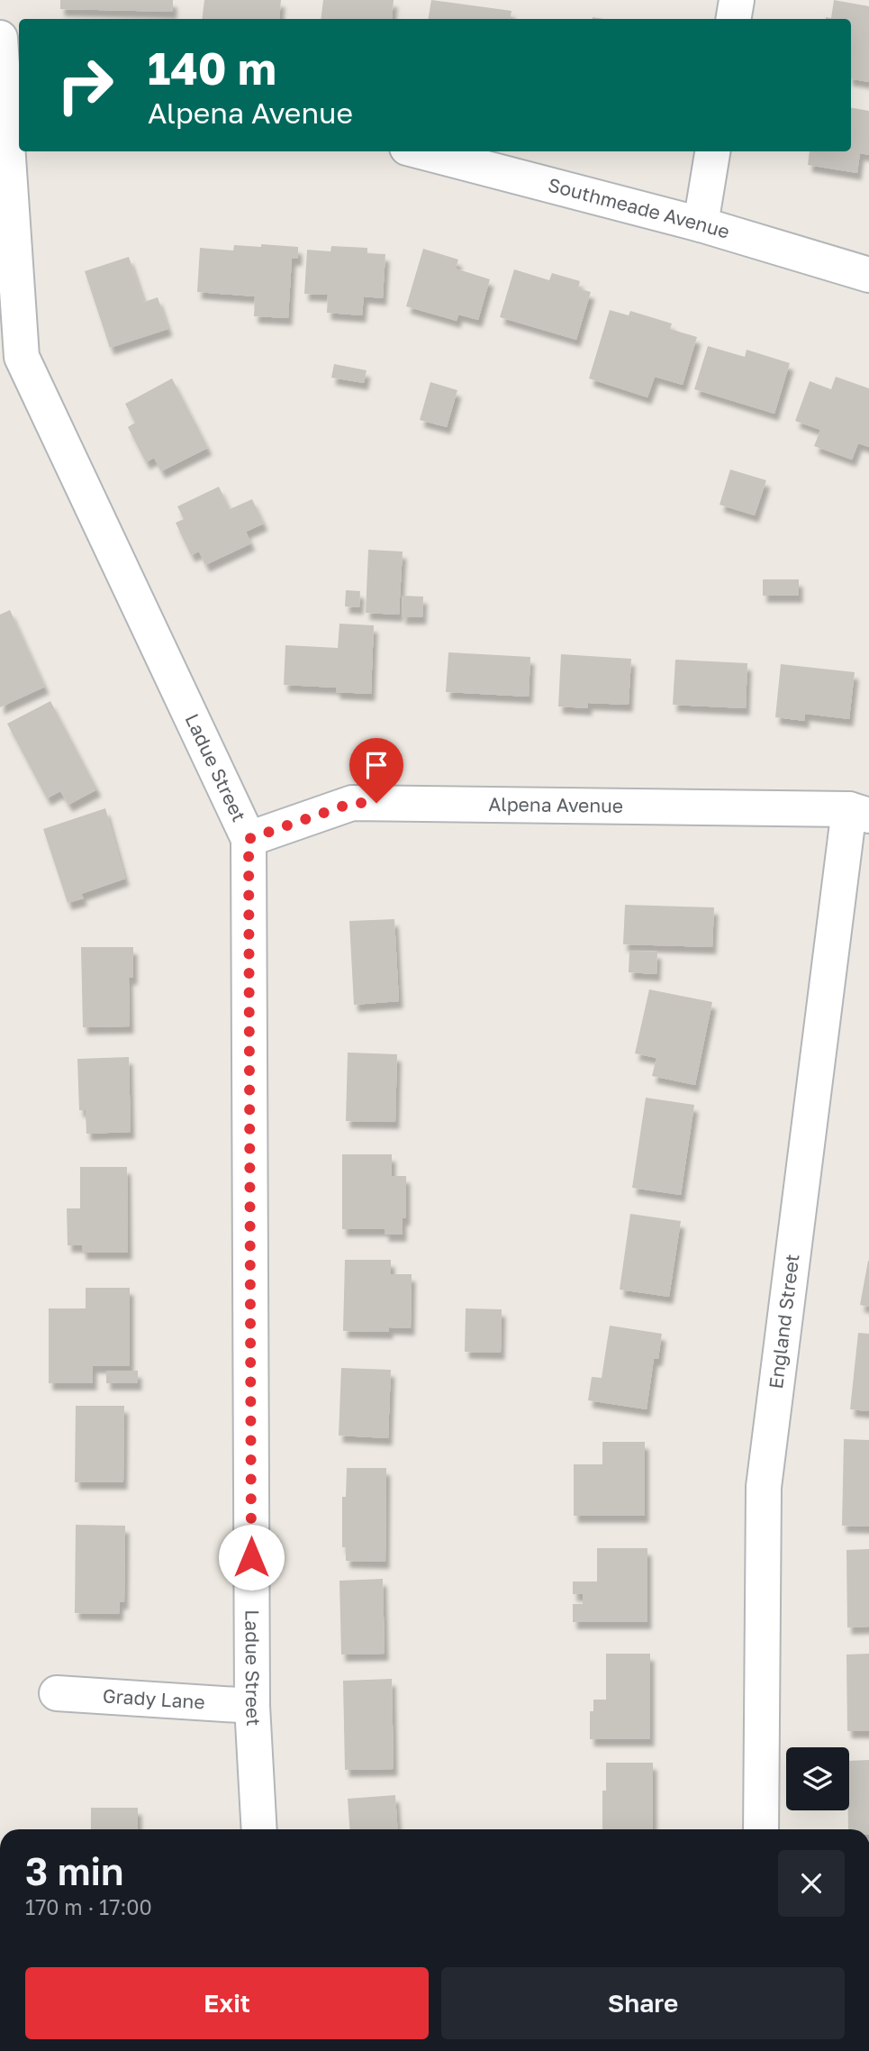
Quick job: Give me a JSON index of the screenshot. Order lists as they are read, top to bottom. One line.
{"streets":{"street":["Southmeade Avenue","Ladue Street","Alpena Avenue","England Street","Grady Lane"]},"crossings":[["Ladue Street","Alpena Avenue"],["Ladue Street","Grady Lane"],["Alpena Avenue","England Street"]],"page":{"turn":["140 m","Alpena Avenue"],"heading":["3 min","170 m · 17:00"],"buttons":["Exit","Share"]}}
